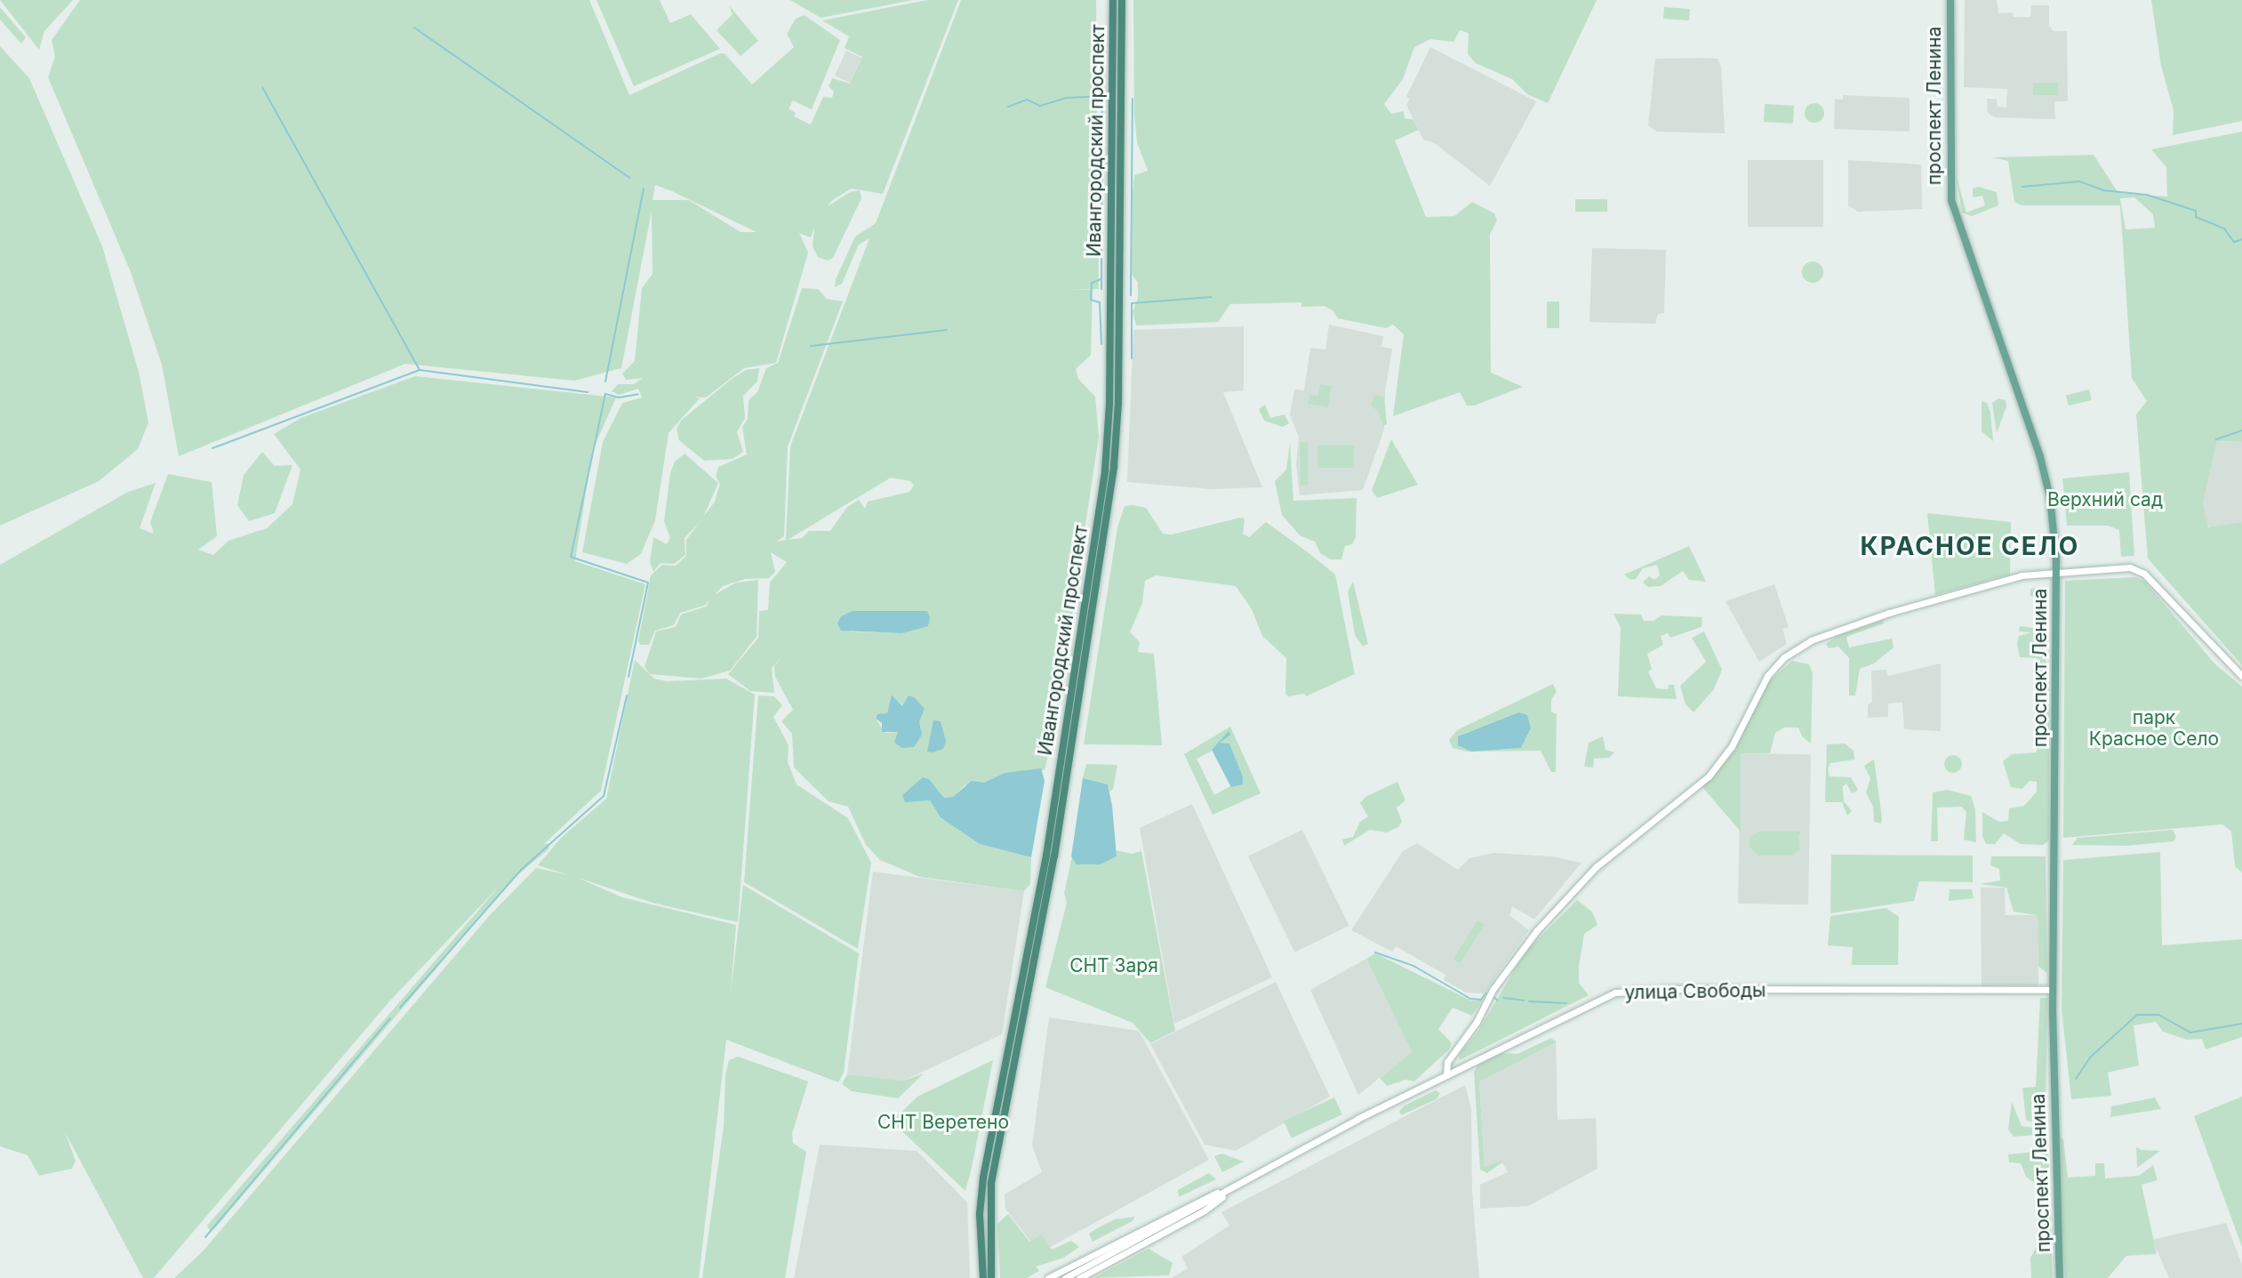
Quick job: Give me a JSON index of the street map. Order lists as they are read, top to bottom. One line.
{"streets":{"highway":["Ивангородский проспект"],"main road":["проспект Ленина","улица Свободы"]},"crossings":[["проспект Ленина","улица Свободы"]],"districts":["КРАСНОЕ СЕЛО"],"parks":["Верхний сад","парк Красное Село","СНТ Заря","СНТ Веретено"]}
